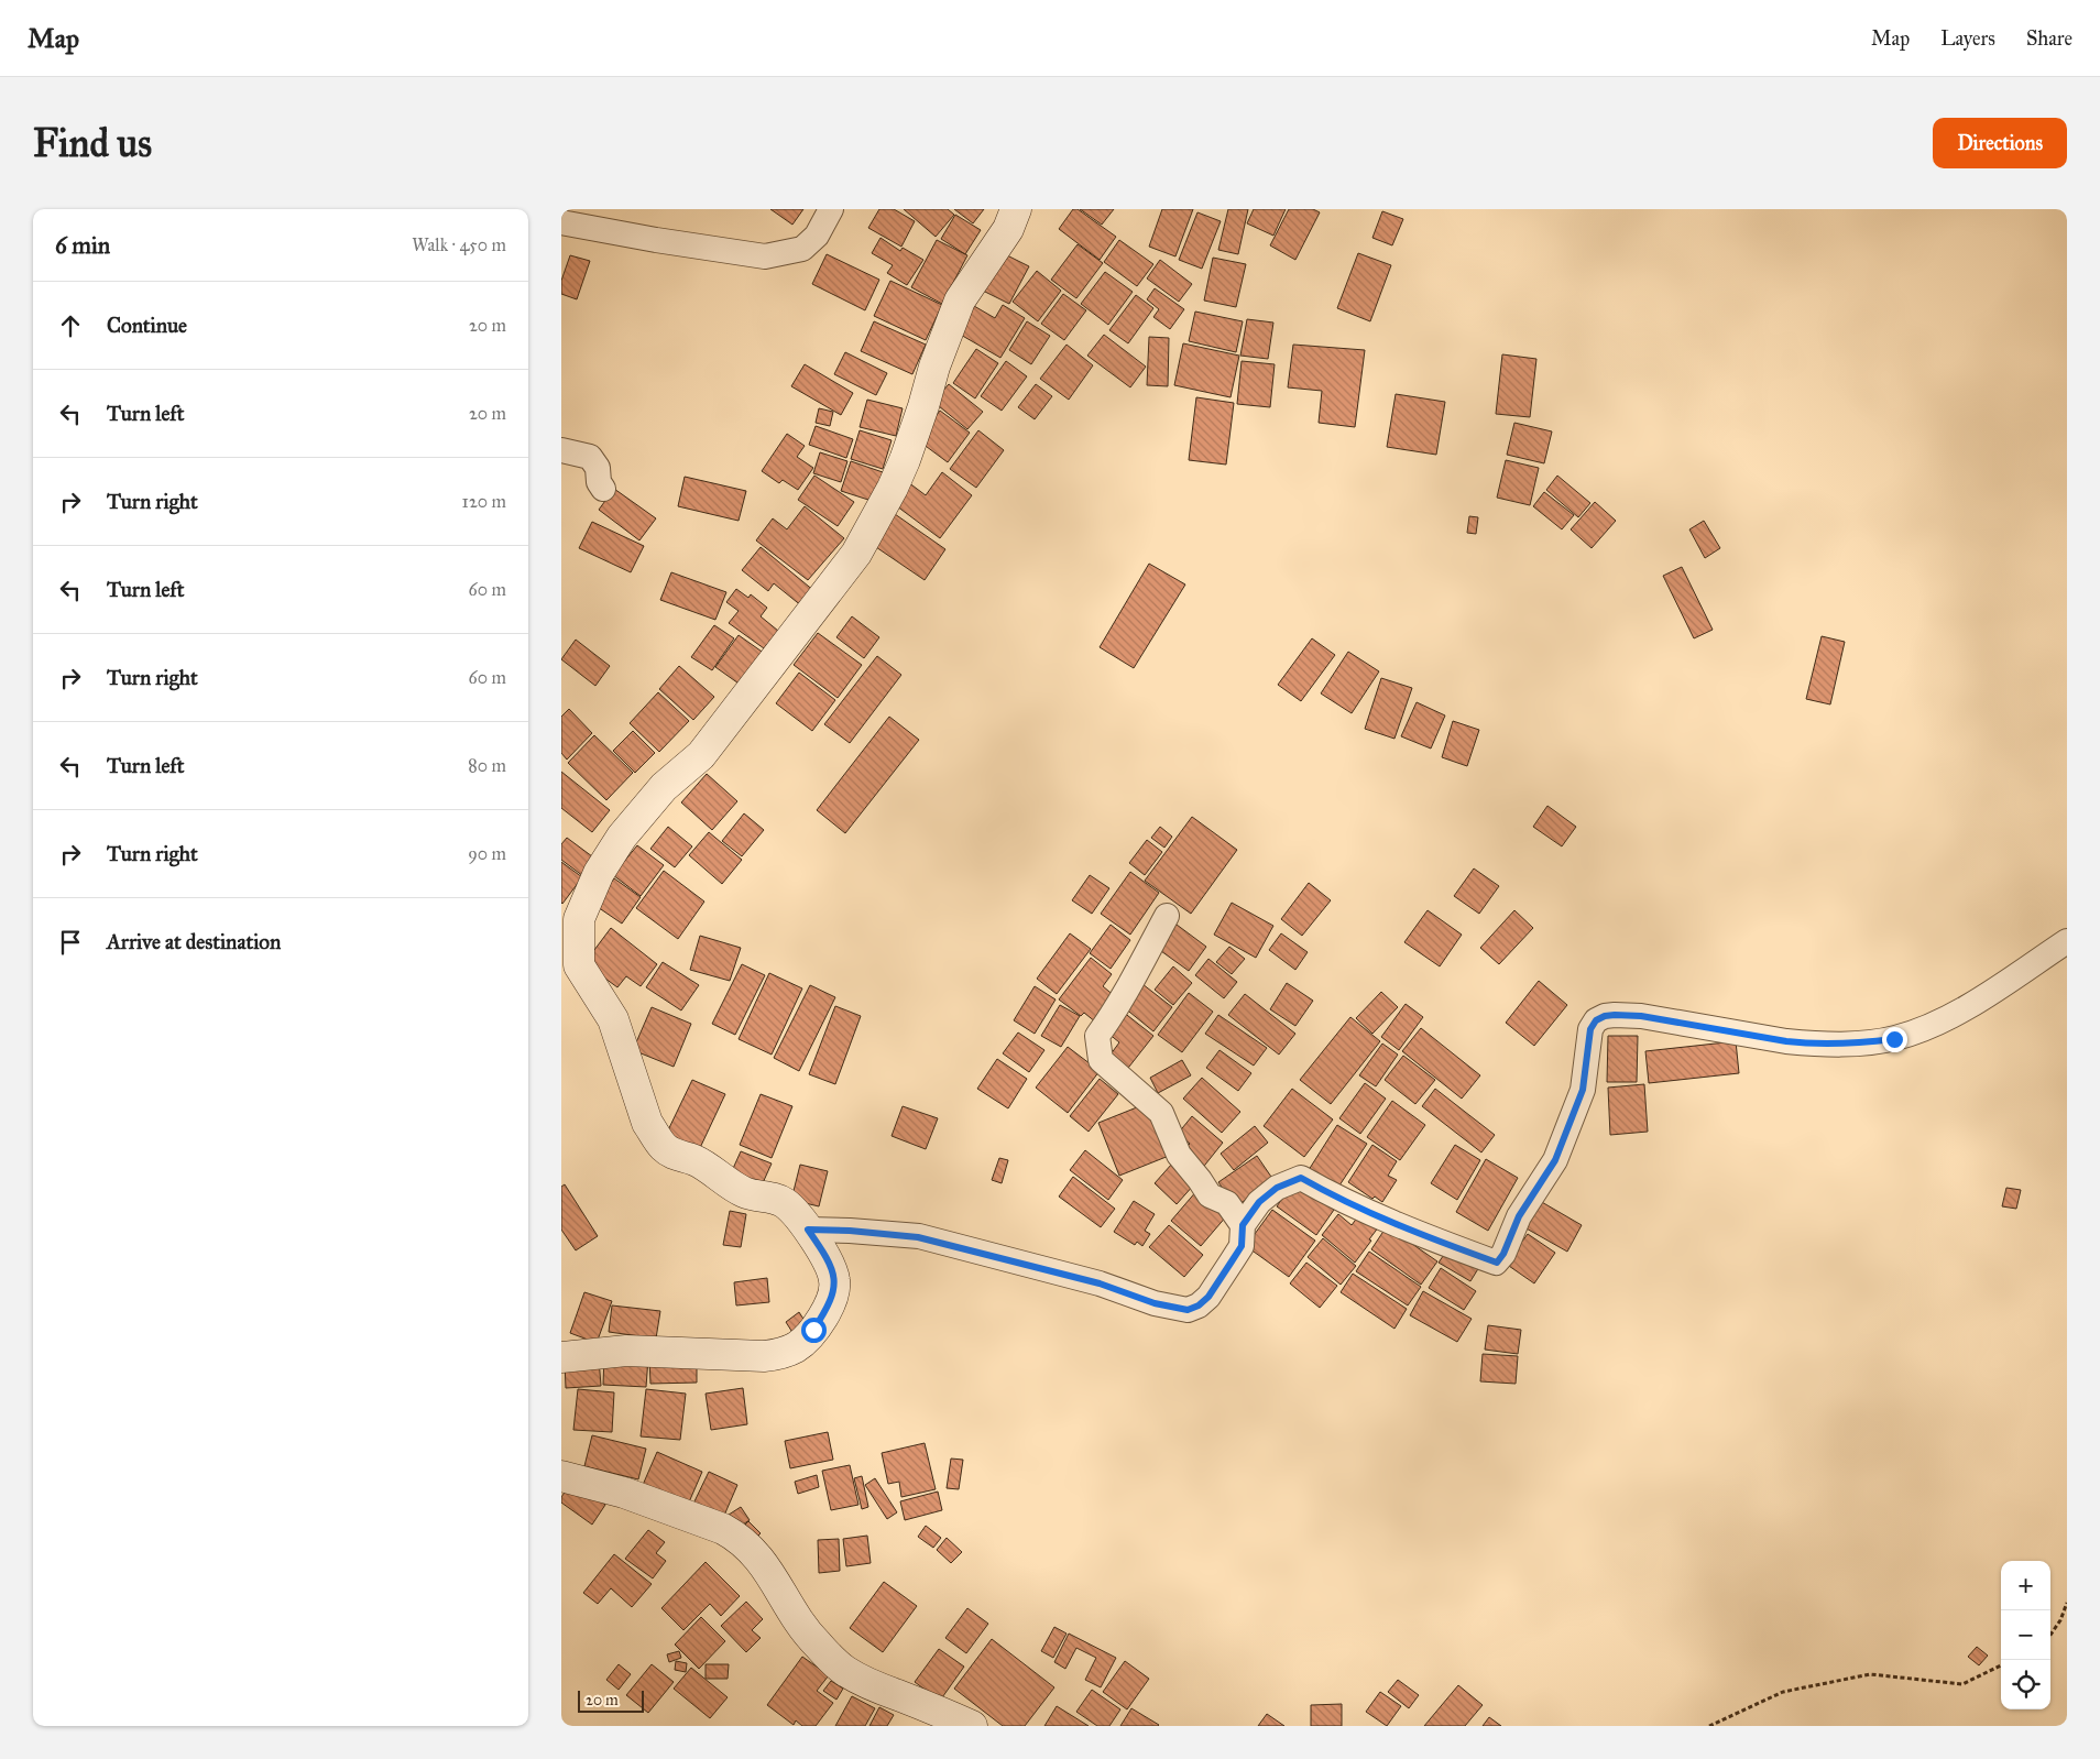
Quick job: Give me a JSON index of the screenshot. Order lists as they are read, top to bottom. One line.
{"scale_bar":"20 m","page":{"header":"Map","nav":["Map","Layers","Share"],"buttons":"Directions","title":"Find us","heading":["6 min","Walk · 450 m"],"list":[["Continue","20 m"],["Turn left","20 m"],["Turn right","120 m"],["Turn left","60 m"],["Turn right","60 m"],["Turn left","80 m"],["Turn right","90 m"],"Arrive at destination"],"map_buttons":["+","−"],"scale":"20 m"}}
